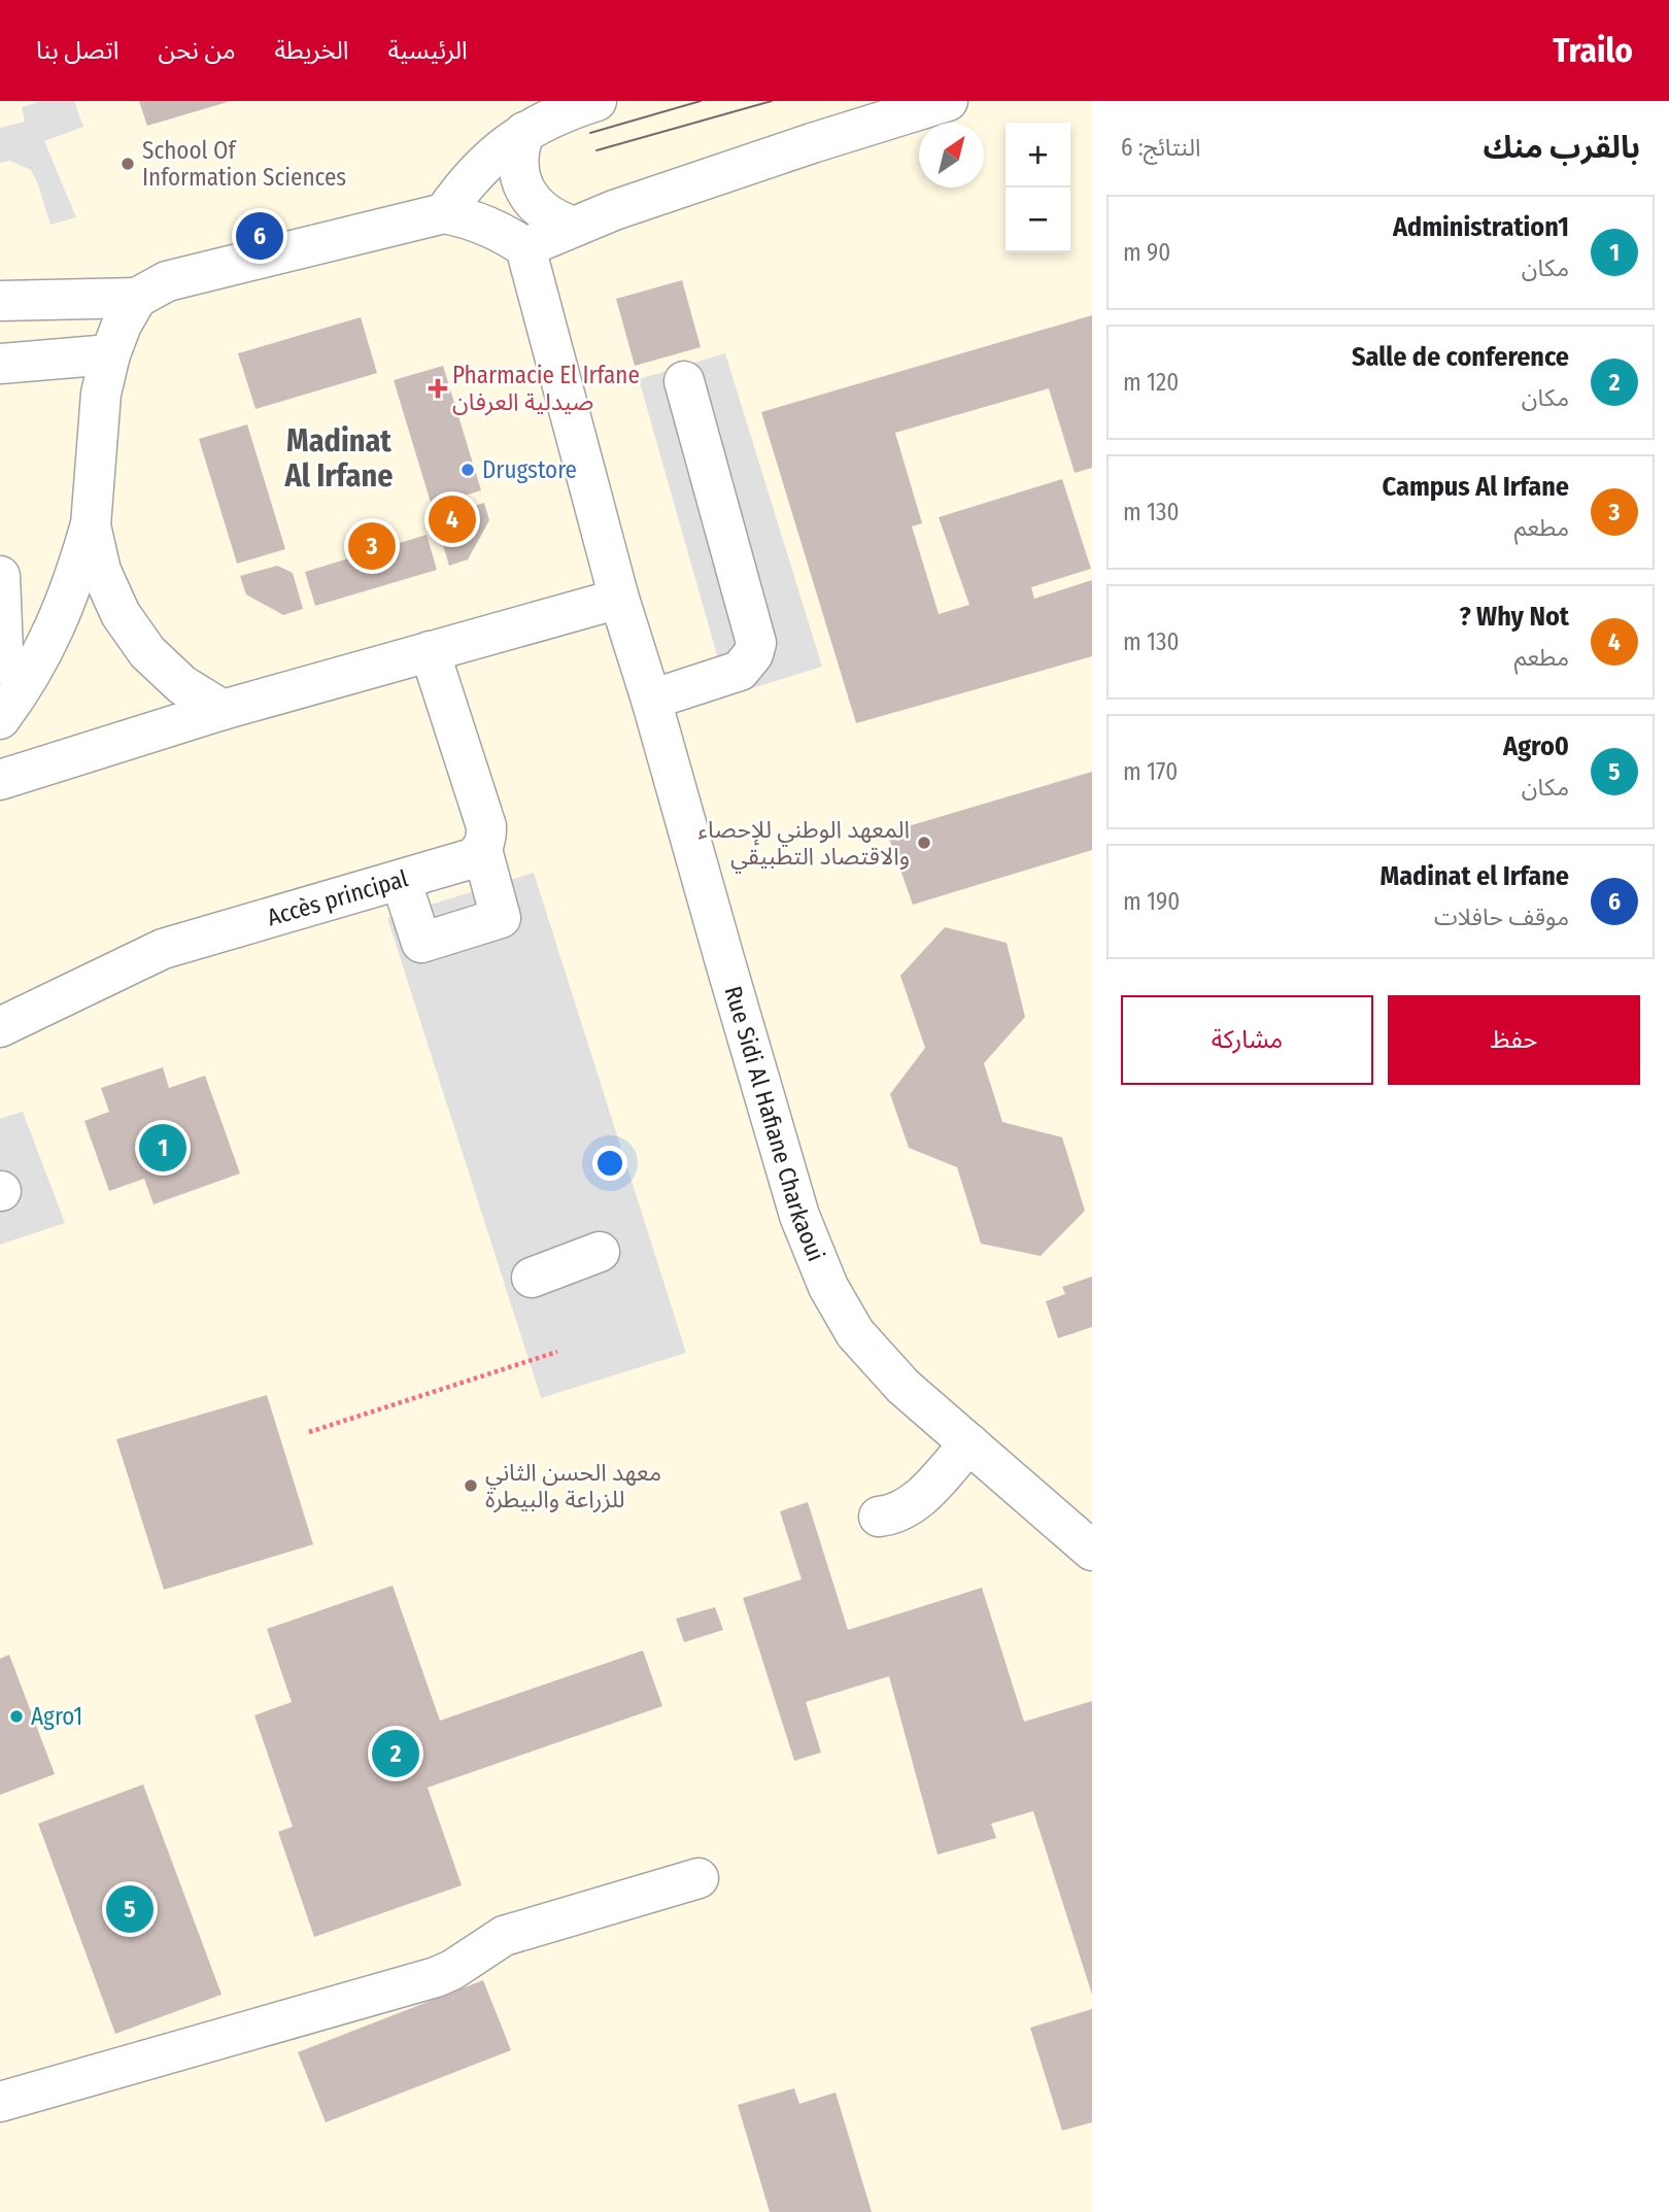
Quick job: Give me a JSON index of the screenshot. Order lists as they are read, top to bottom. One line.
{"streets":{"street":["Accès principal","Rue Sidi Al Hafiane Charkaoui"]},"districts":["Madinat Al Irfane"],"places":{"other":["School Of Information Sciences","Drugstore","المعهد الوطني للإحصاء والاقتصاد التطبيقي","معهد الحسن الثاني للزراعة والبيطرة","Agro1"],"health":["Pharmacie El Irfane صيدلية العرفان"]},"north":"top right","page":{"header":"Trailo","nav":["الرئيسية","الخريطة","من نحن","اتصل بنا"],"heading":["بالقرب منك","النتائج: 6"],"map_buttons":["+","−"],"list":[{"mark":"1","name":"Administration1","note":"مكان","value":"90 m"},{"mark":"2","name":"Salle de conference","note":"مكان","value":"120 m"},{"mark":"3","name":"Campus Al Irfane","note":"مطعم","value":"130 m"},{"mark":"4","name":"Why Not ?","note":"مطعم","value":"130 m"},{"mark":"5","name":"Agro0","note":"مكان","value":"170 m"},{"mark":"6","name":"Madinat el Irfane","note":"موقف حافلات","value":"190 m"}],"pins":["6","4","3","1","2","5"],"buttons":["حفظ","مشاركة"]}}
